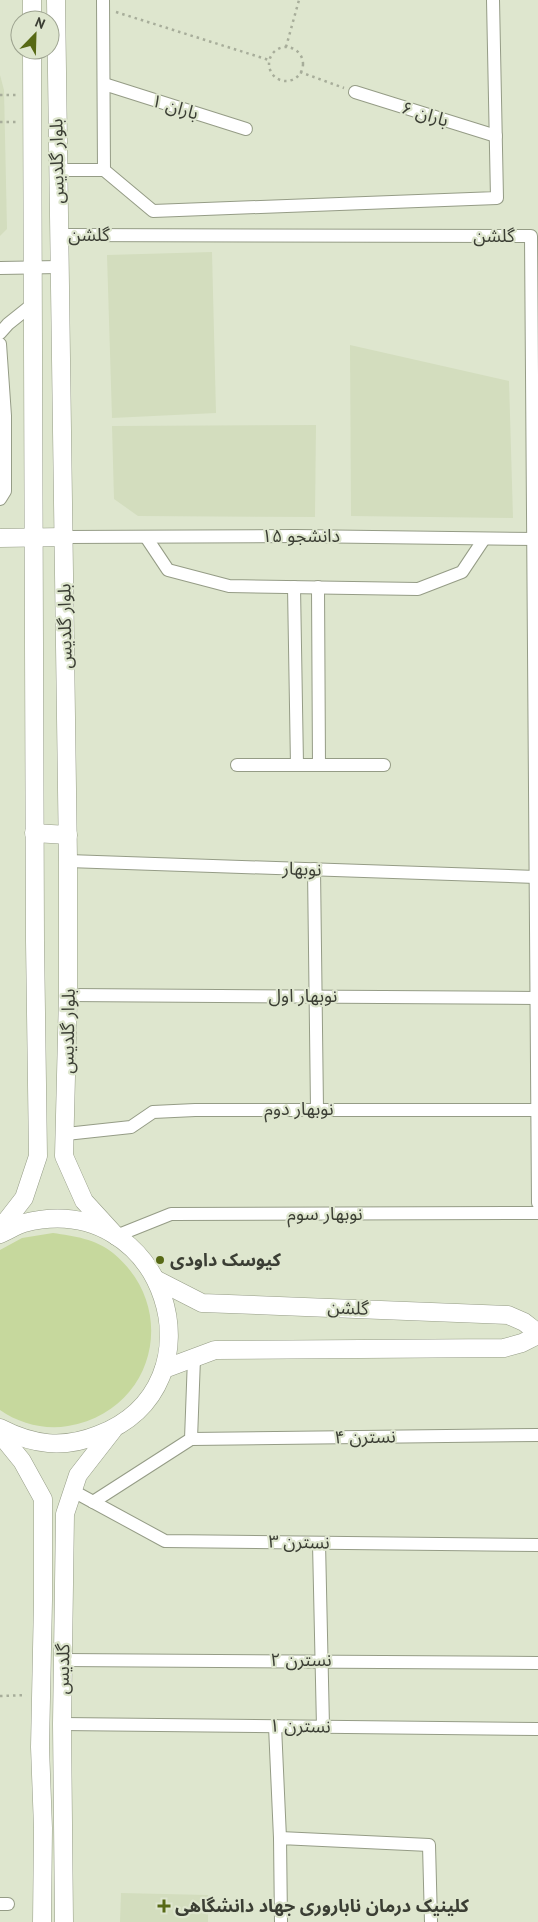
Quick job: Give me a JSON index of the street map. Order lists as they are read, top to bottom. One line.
{"streets":{"main road":["بلوار گلدیس","گلشن","گلدیس"],"street":["باران ۱","باران ۶","دانشجو ۱۵","نوبهار","نوبهار اول","نوبهار دوم","نوبهار سوم","نسترن ۴","نسترن ۳","نسترن ۲","نسترن ۱"]},"crossings":[["بلوار گلدیس","گلشن"],["بلوار گلدیس","دانشجو ۱۵"],["بلوار گلدیس","نوبهار"],["بلوار گلدیس","نوبهار اول"],["بلوار گلدیس","نوبهار دوم"],["بلوار گلدیس","نوبهار سوم"],["گلشن","دانشجو ۱۵"],["گلشن","نوبهار"],["گلشن","نوبهار اول"],["گلشن","نوبهار دوم"],["نسترن ۳","گلدیس"],["نسترن ۲","گلدیس"],["گلدیس","نسترن ۱"]],"places":{"other":["کیوسک داودی"],"health":["کلینیک درمان ناباروری جهاد دانشگاهی"]},"north":"top right"}
